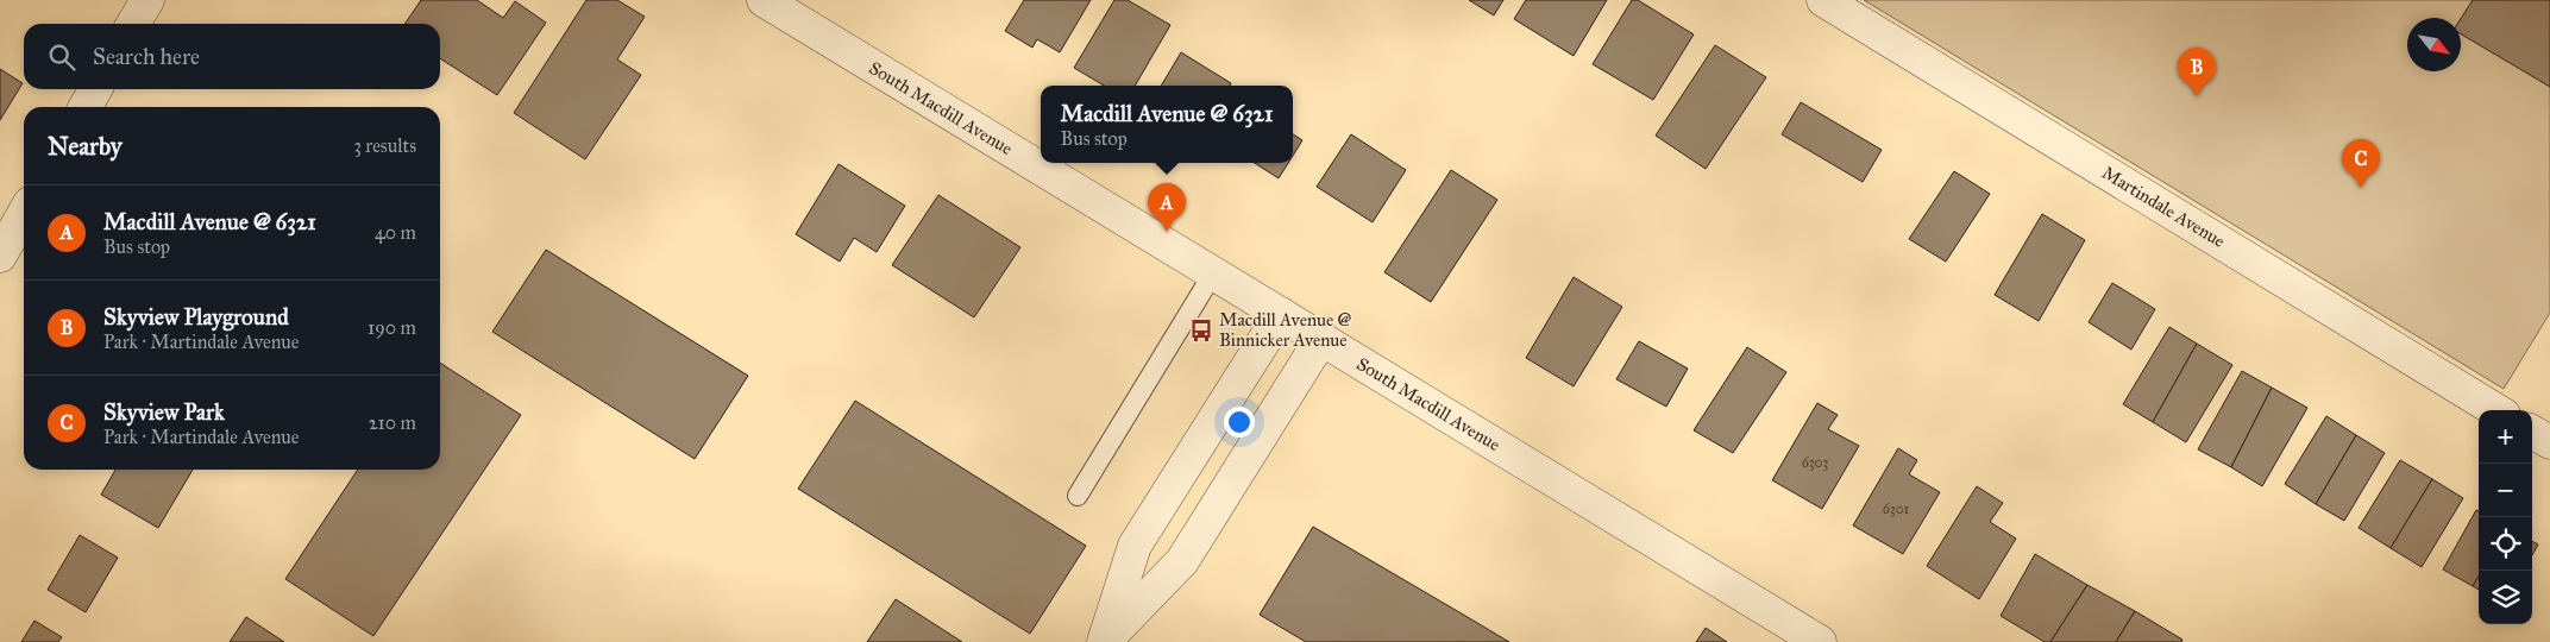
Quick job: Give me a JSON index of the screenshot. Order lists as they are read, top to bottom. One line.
{"streets":{"street":["South Macdill Avenue","Martindale Avenue"]},"places":{"bus stop":["Macdill Avenue @ Binnicker Avenue"]},"house_numbers":["6303","6301"],"north":"bottom right","page":{"search":"Search here","pins":["B","C","A"],"popup":["Macdill Avenue @ 6321","Bus stop"],"heading":["Nearby","3 results"],"list":[{"mark":"A","name":"Macdill Avenue @ 6321","note":"Bus stop","value":"40 m"},{"mark":"B","name":"Skyview Playground","note":"Park · Martindale Avenue","value":"190 m"},{"mark":"C","name":"Skyview Park","note":"Park · Martindale Avenue","value":"210 m"}],"map_buttons":["+","−"]}}
